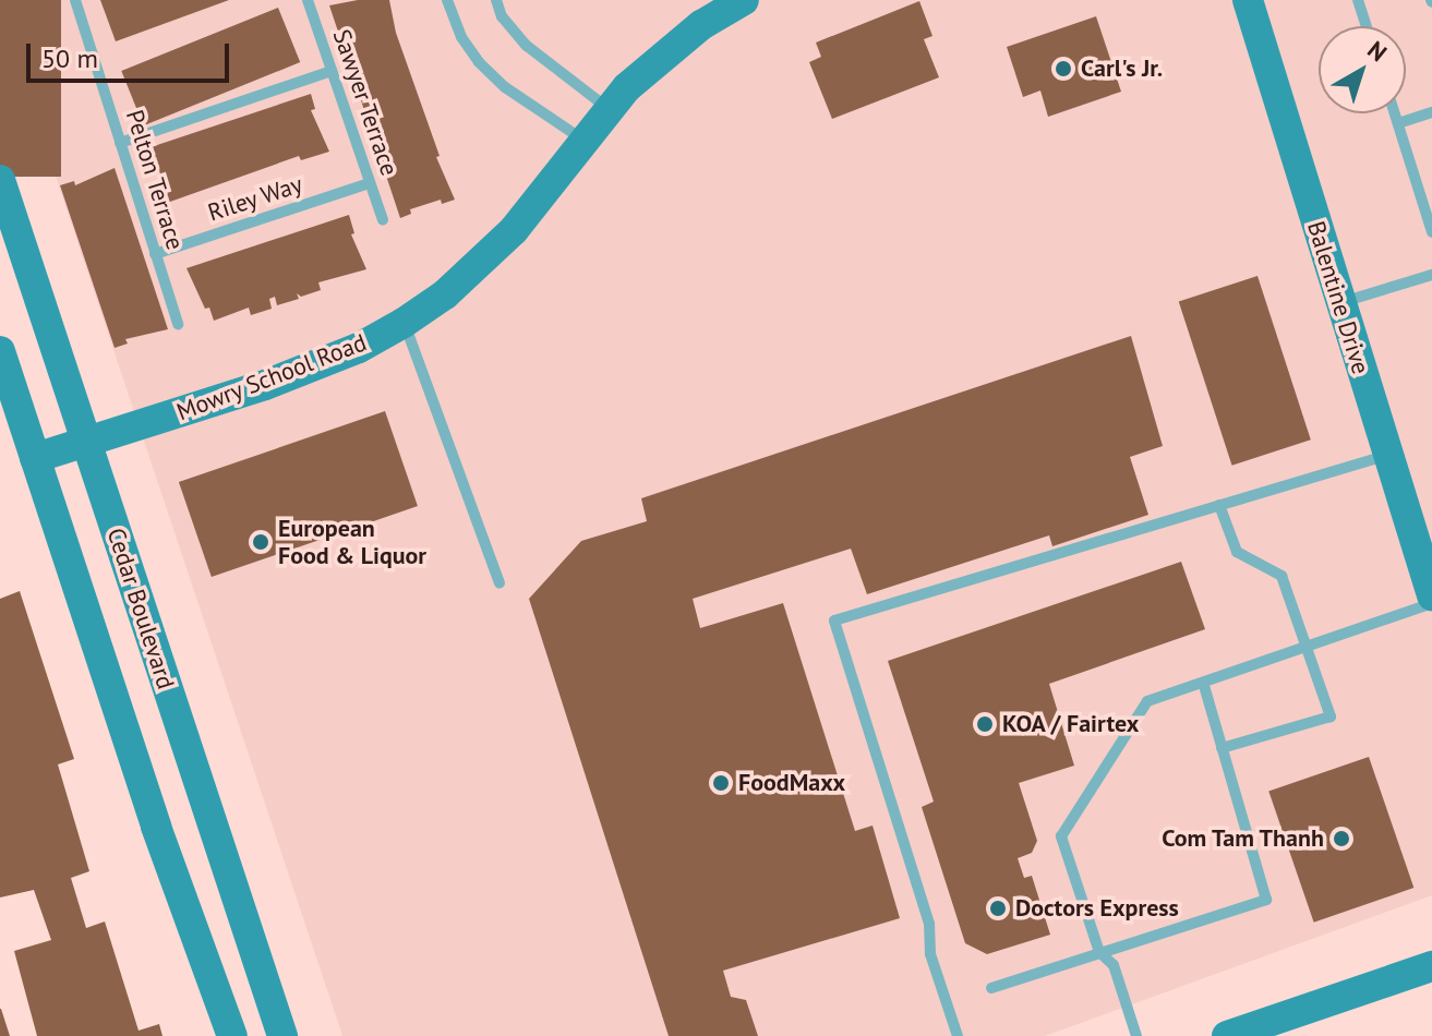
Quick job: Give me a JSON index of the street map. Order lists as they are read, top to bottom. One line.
{"streets":{"main road":["Balentine Drive","Mowry School Road","Cedar Boulevard"],"lane":["Sawyer Terrace","Pelton Terrace","Riley Way"]},"crossings":[["Sawyer Terrace","Riley Way"],["Pelton Terrace","Riley Way"],["Mowry School Road","Cedar Boulevard"]],"places":["Carl's Jr.","European Food & Liquor","KOA / Fairtex","FoodMaxx","Com Tam Thanh","Doctors Express"],"scale_bar":"50 m","north":"top right"}
